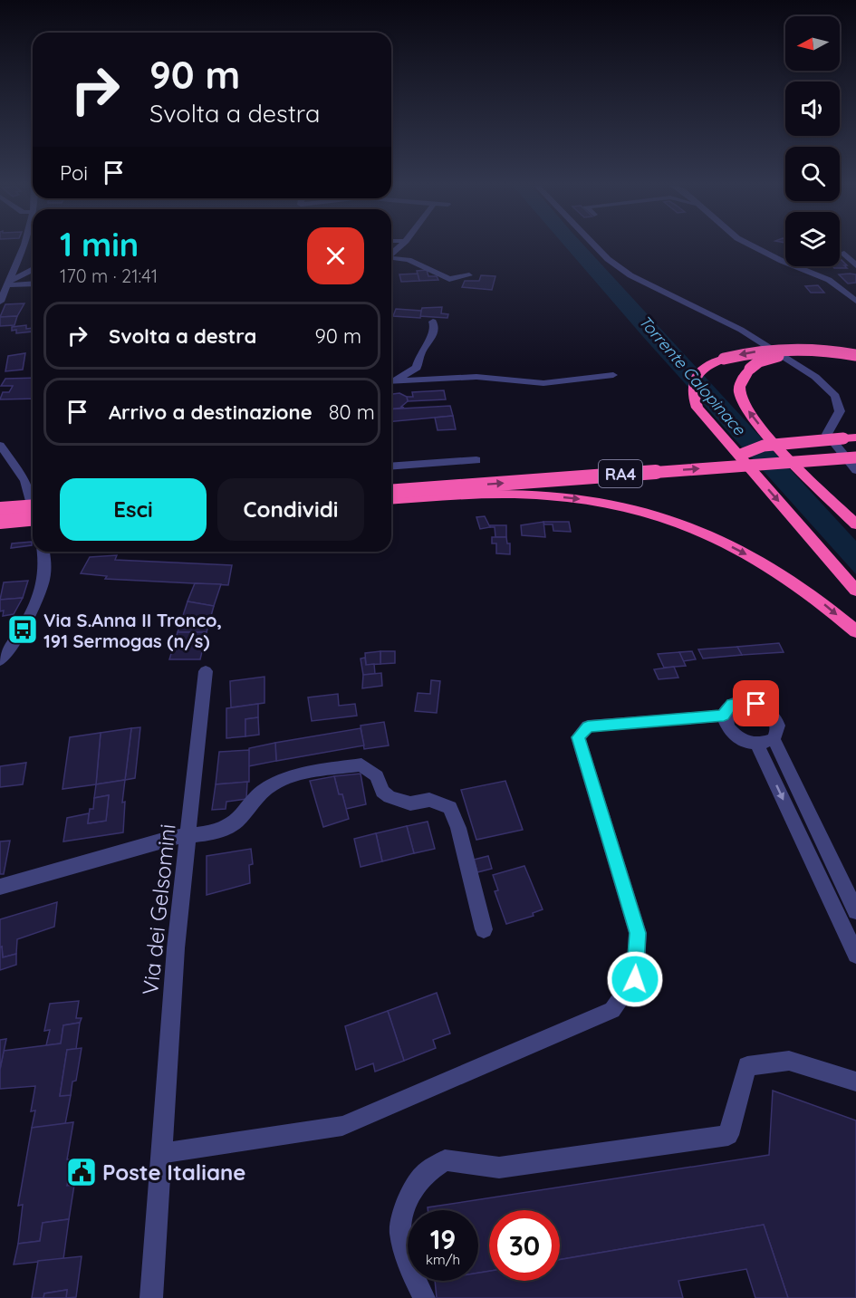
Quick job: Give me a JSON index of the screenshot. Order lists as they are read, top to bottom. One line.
{"streets":{"highway":["RA4"],"street":["Via dei Gelsomini"]},"water":["Torrente Calopinace"],"places":{"bus stop":["Via S.Anna II Tronco, 191 Sermogas (n/s)"],"public building":["Poste Italiane"]},"north":"left","page":{"turn":["90 m","Svolta a destra"],"then":"Poi","heading":["1 min","170 m · 21:41"],"list":[{"name":"Svolta a destra","value":"90 m"},{"name":"Arrivo a destinazione","value":"80 m"}],"buttons":["Esci","Condividi"],"speed":"19 km/h","limit":"30"}}
